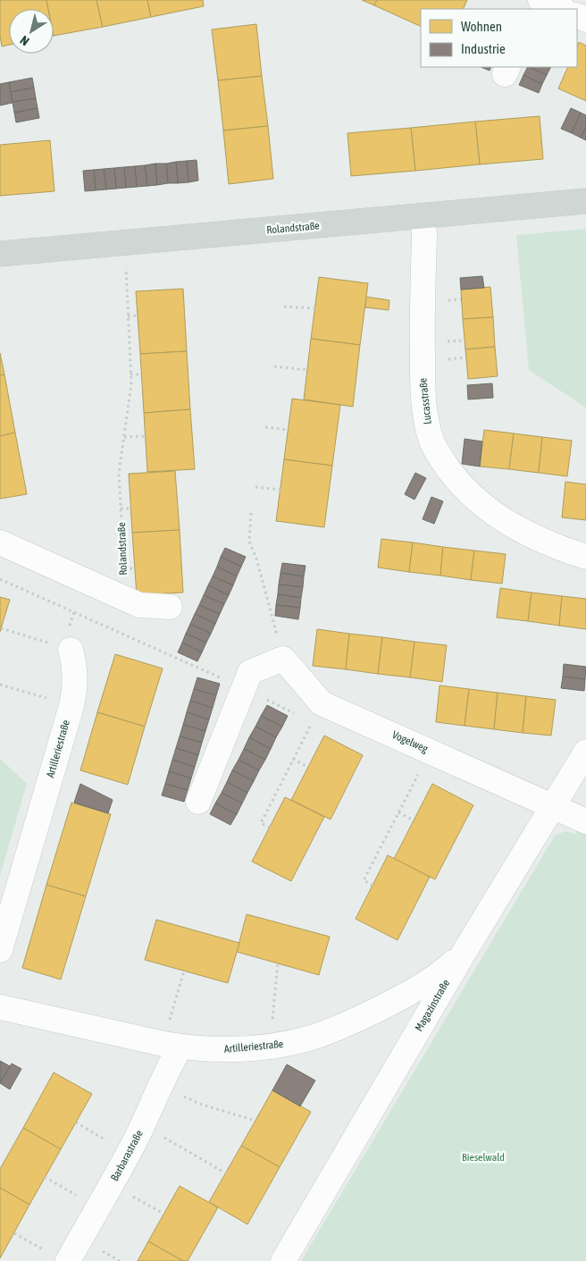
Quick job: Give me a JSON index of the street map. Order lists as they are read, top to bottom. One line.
{"streets":{"main road":["Rolandstraße"],"street":["Lucasstraße","Vogelweg","Artilleriestraße","Magazinstraße","Barbarastraße"]},"crossings":[["Rolandstraße","Lucasstraße"],["Vogelweg","Magazinstraße"],["Artilleriestraße","Magazinstraße"],["Artilleriestraße","Barbarastraße"]],"parks":["Bieselwald"],"legend":["Wohnen","Industrie"],"north":"bottom left"}
